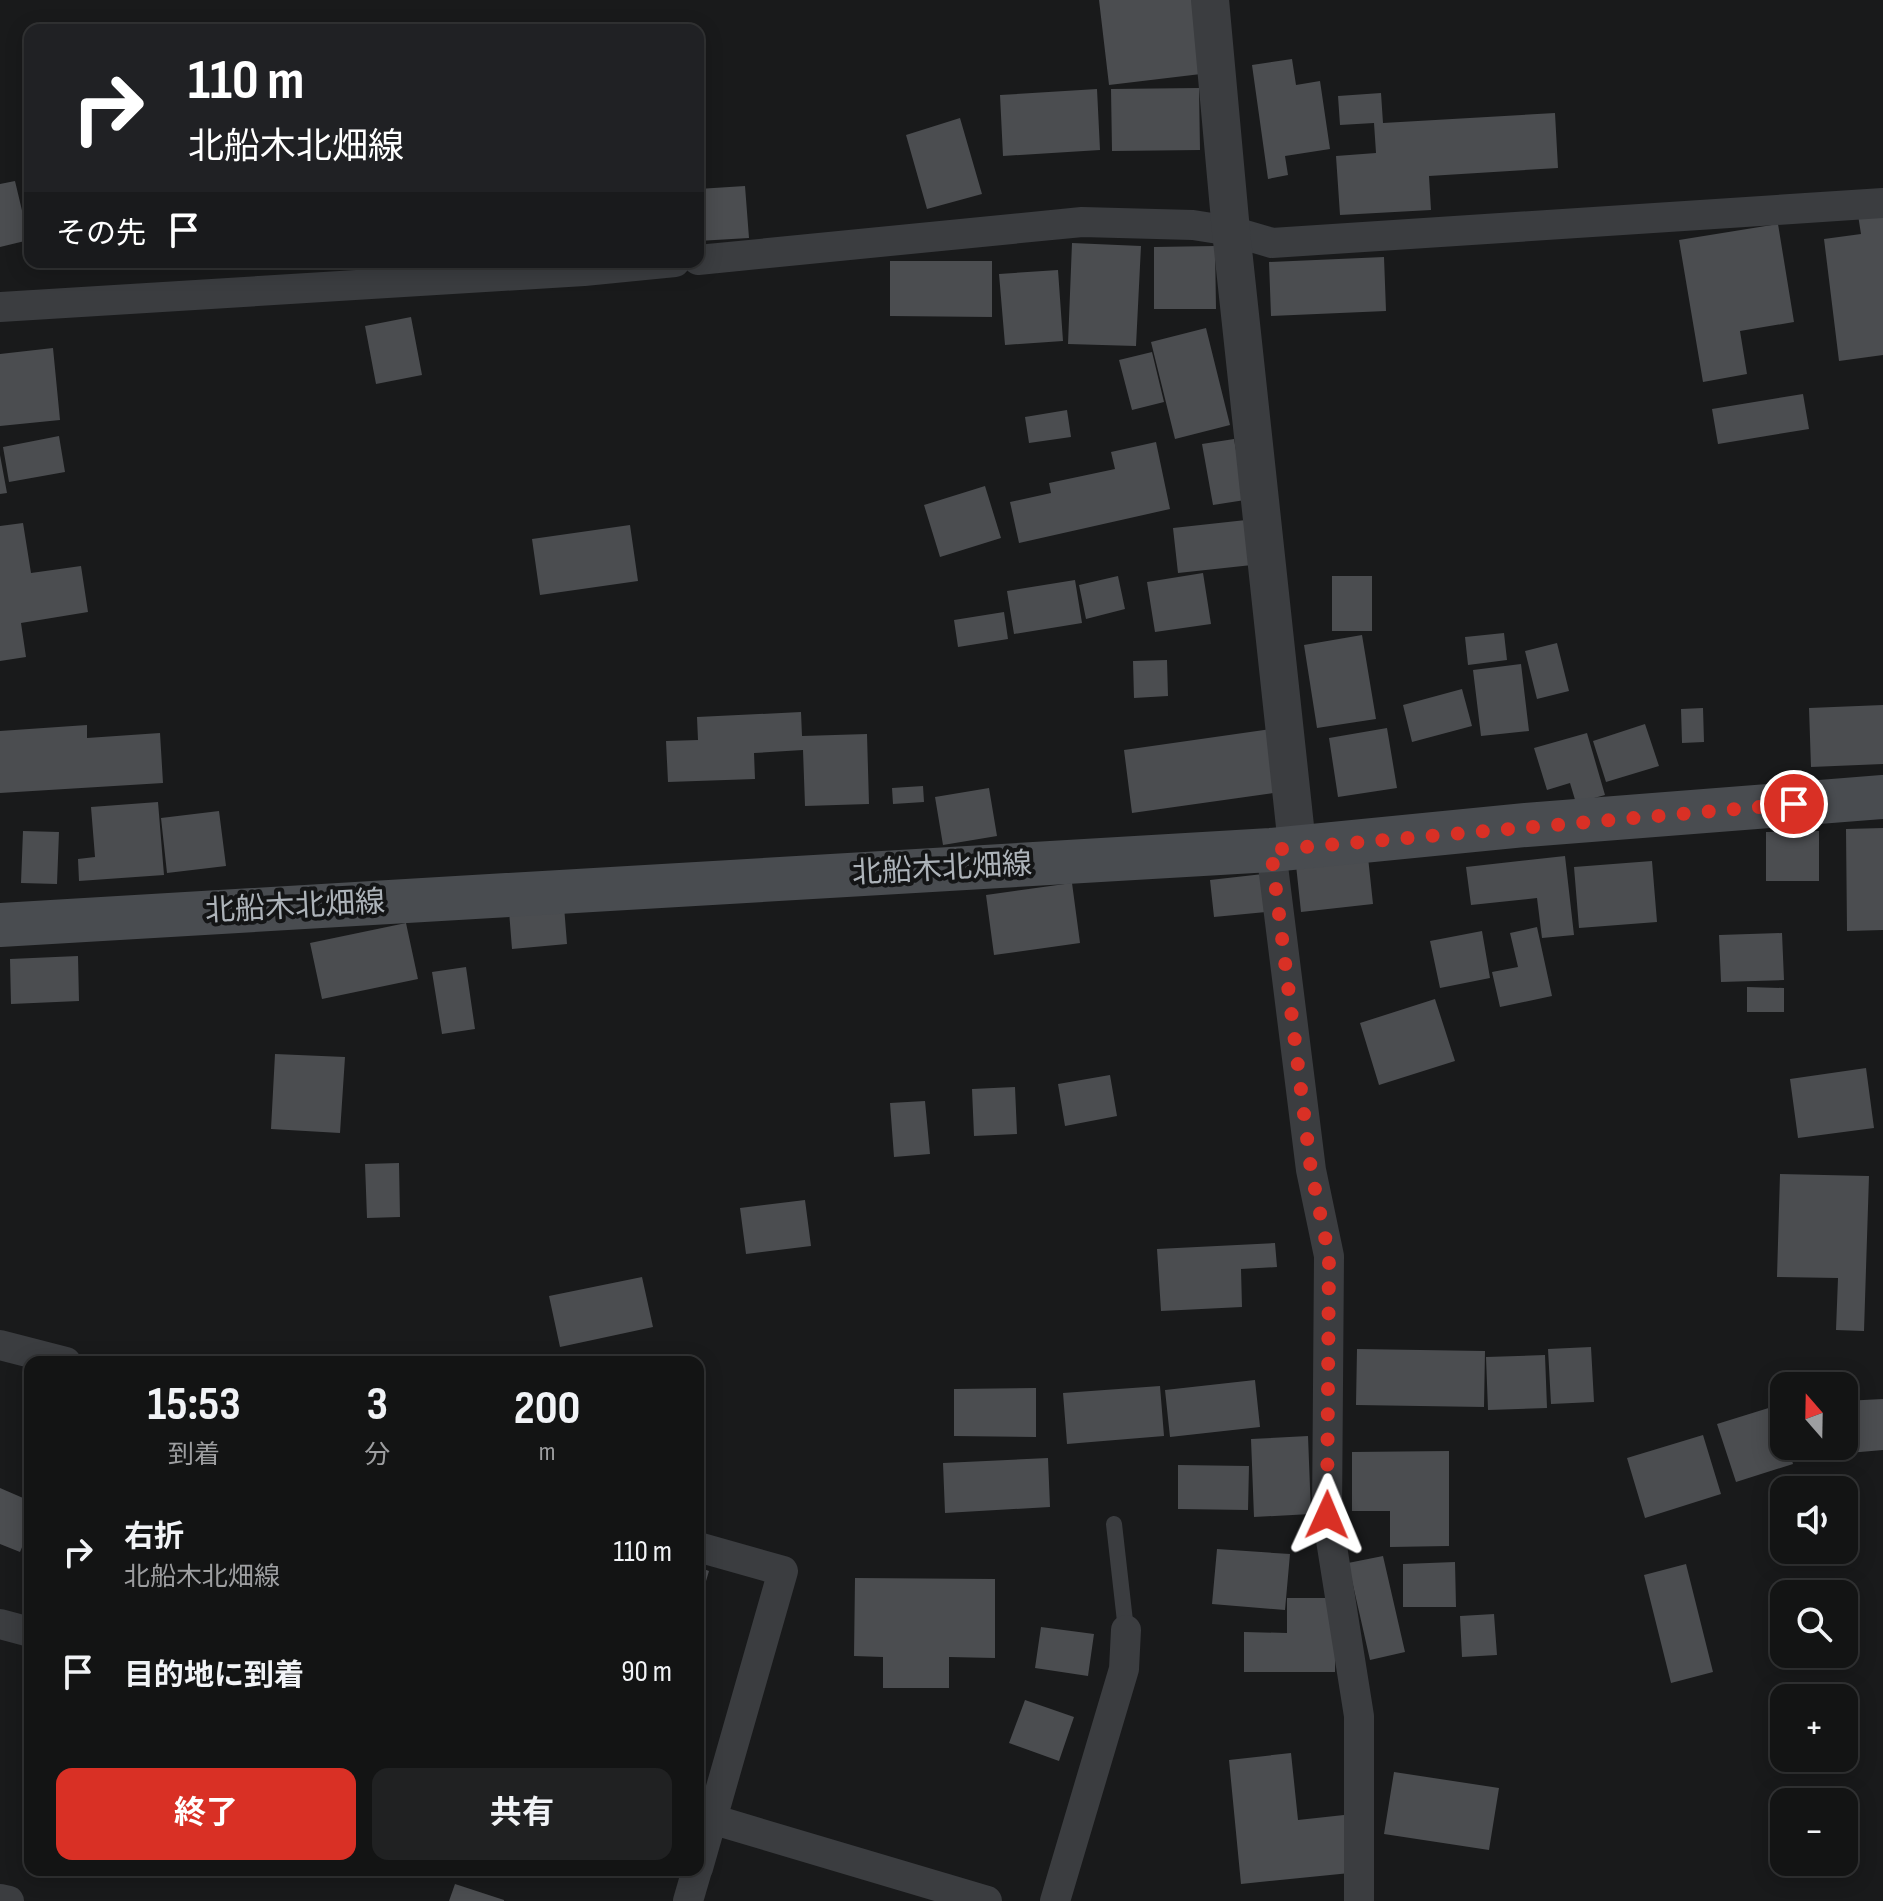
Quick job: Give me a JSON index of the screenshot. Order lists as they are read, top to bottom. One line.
{"streets":{"main road":["北船木北畑線"]},"north":"top","page":{"turn":["110 m","北船木北畑線"],"then":"その先","eta":["15:53","到着","3","分","200","m"],"map_buttons":["+","−"],"list":[{"name":"右折","note":"北船木北畑線","value":"110 m"},{"name":"目的地に到着","value":"90 m"}],"buttons":["終了","共有"]}}
